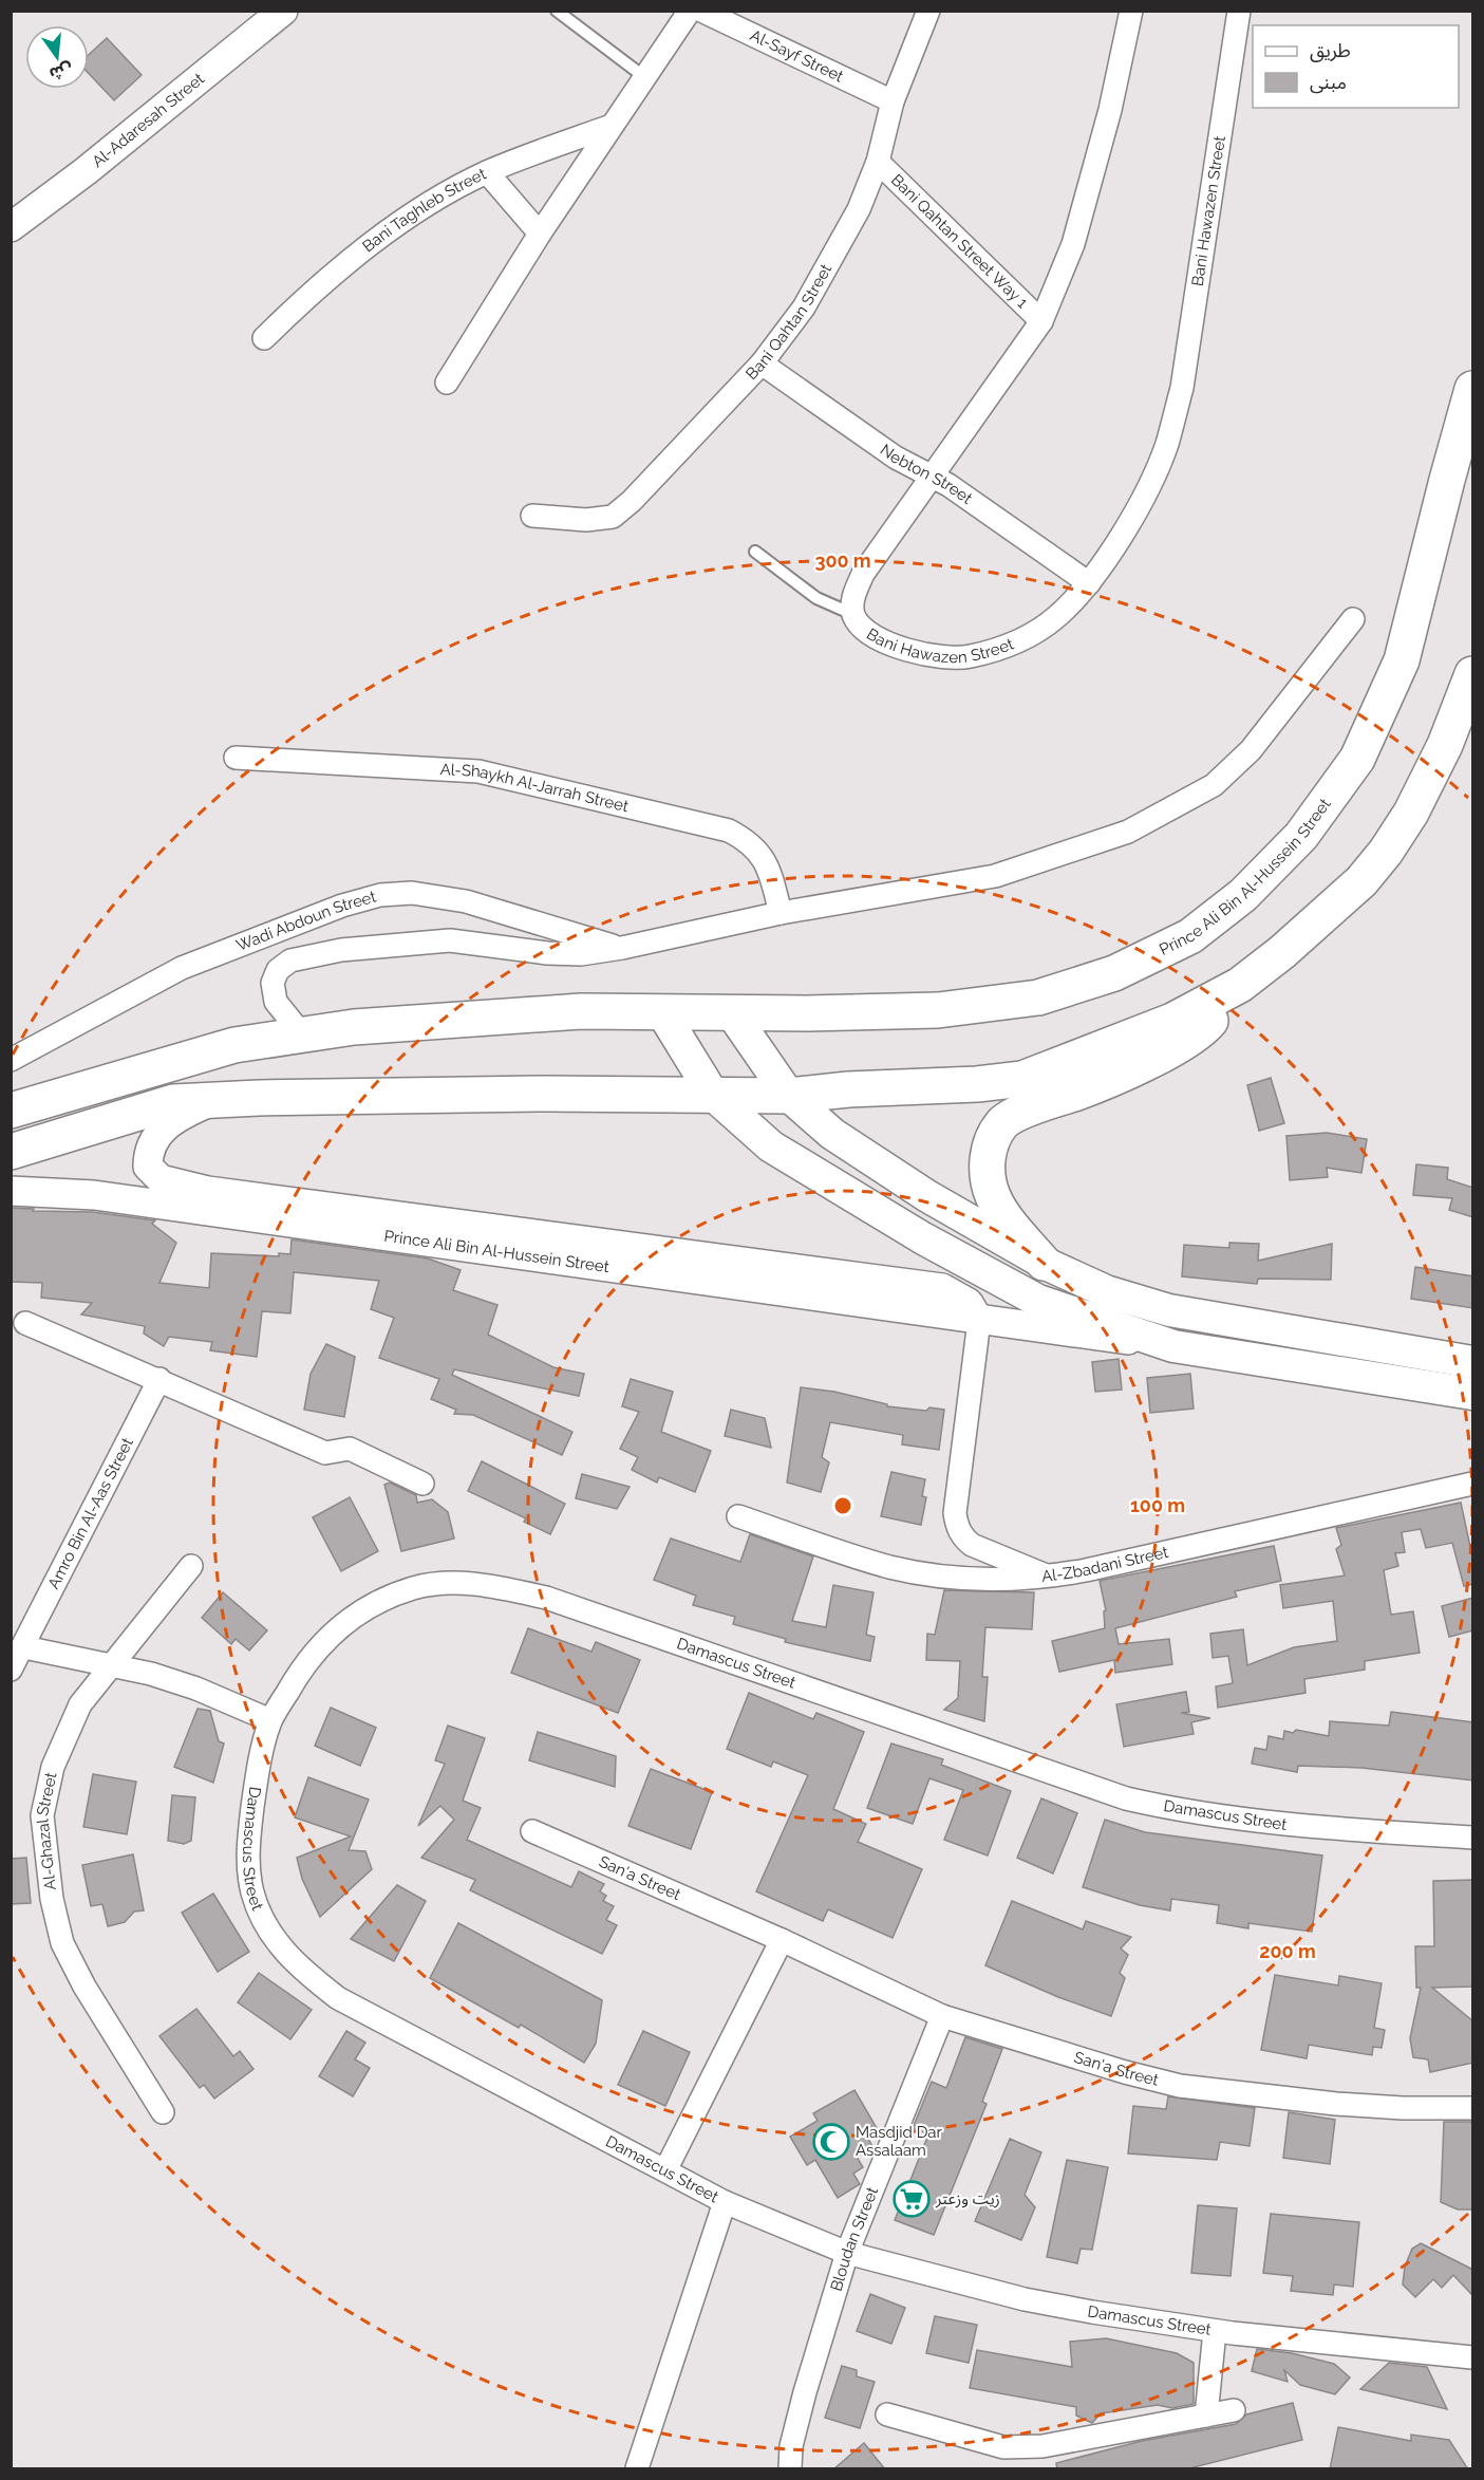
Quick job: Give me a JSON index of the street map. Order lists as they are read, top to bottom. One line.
{"streets":{"main road":["Prince Ali Bin Al-Hussein Street"],"street":["Al-Sayf Street","Al-Adaresah Street","Bani Taghleb Street","Bani Hawazen Street","Bani Qahtan Street Way 1","Bani Qahtan Street","Nebton Street","Al-Shaykh Al-Jarrah Street","Wadi Abdoun Street","Amro Bin Al-Aas Street","Al-Zbadani Street","Damascus Street","Al-Ghazal Street","San'a Street","Bloudan Street"]},"crossings":[["Al-Sayf Street","Bani Qahtan Street"],["Bani Hawazen Street","Bani Qahtan Street Way 1"],["Bani Hawazen Street","Nebton Street"],["Bani Qahtan Street Way 1","Bani Qahtan Street"],["Bani Qahtan Street","Nebton Street"],["Damascus Street","Bloudan Street"],["San'a Street","Bloudan Street"]],"places":{"mosque":["Masdjid Dar Assalaam"],"supermarket":["زيت وزعتر"]},"legend":["طريق","مبنى"],"north":"bottom","rings":["300 m","100 m","200 m"]}
